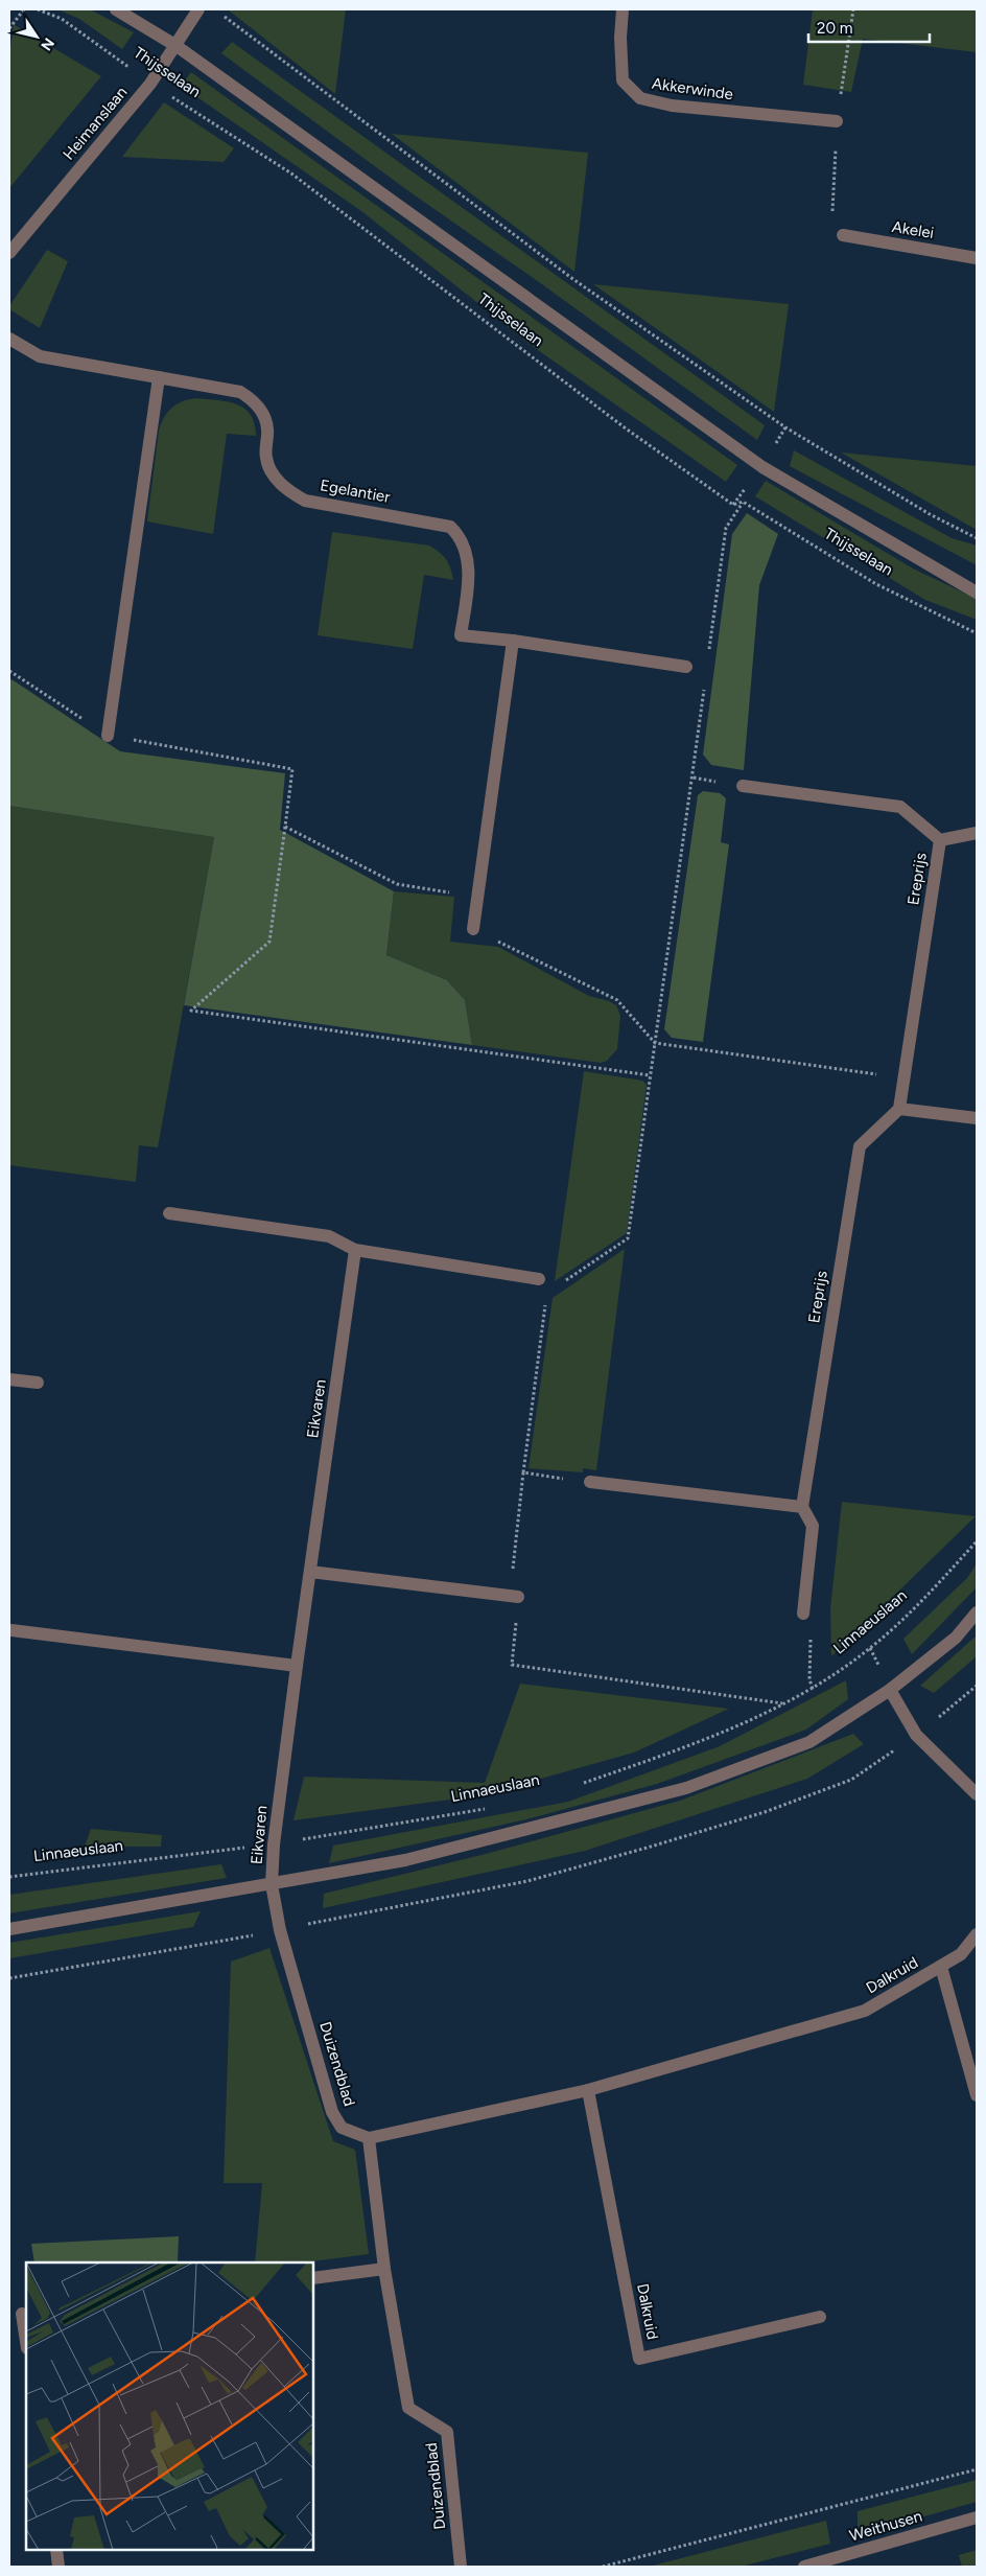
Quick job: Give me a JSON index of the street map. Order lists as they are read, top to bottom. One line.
{"streets":{"street":["Thijsselaan","Akkerwinde","Heimanslaan","Akelei","Egelantier","Ereprijs","Eikvaren","Dalkruid","Duizendblad","Weithusen"],"path":["Linnaeuslaan"]},"crossings":[["Thijsselaan","Heimanslaan"],["Eikvaren","Linnaeuslaan"],["Eikvaren","Duizendblad"],["Dalkruid","Duizendblad"]],"scale_bar":"20 m","north":"bottom right"}
